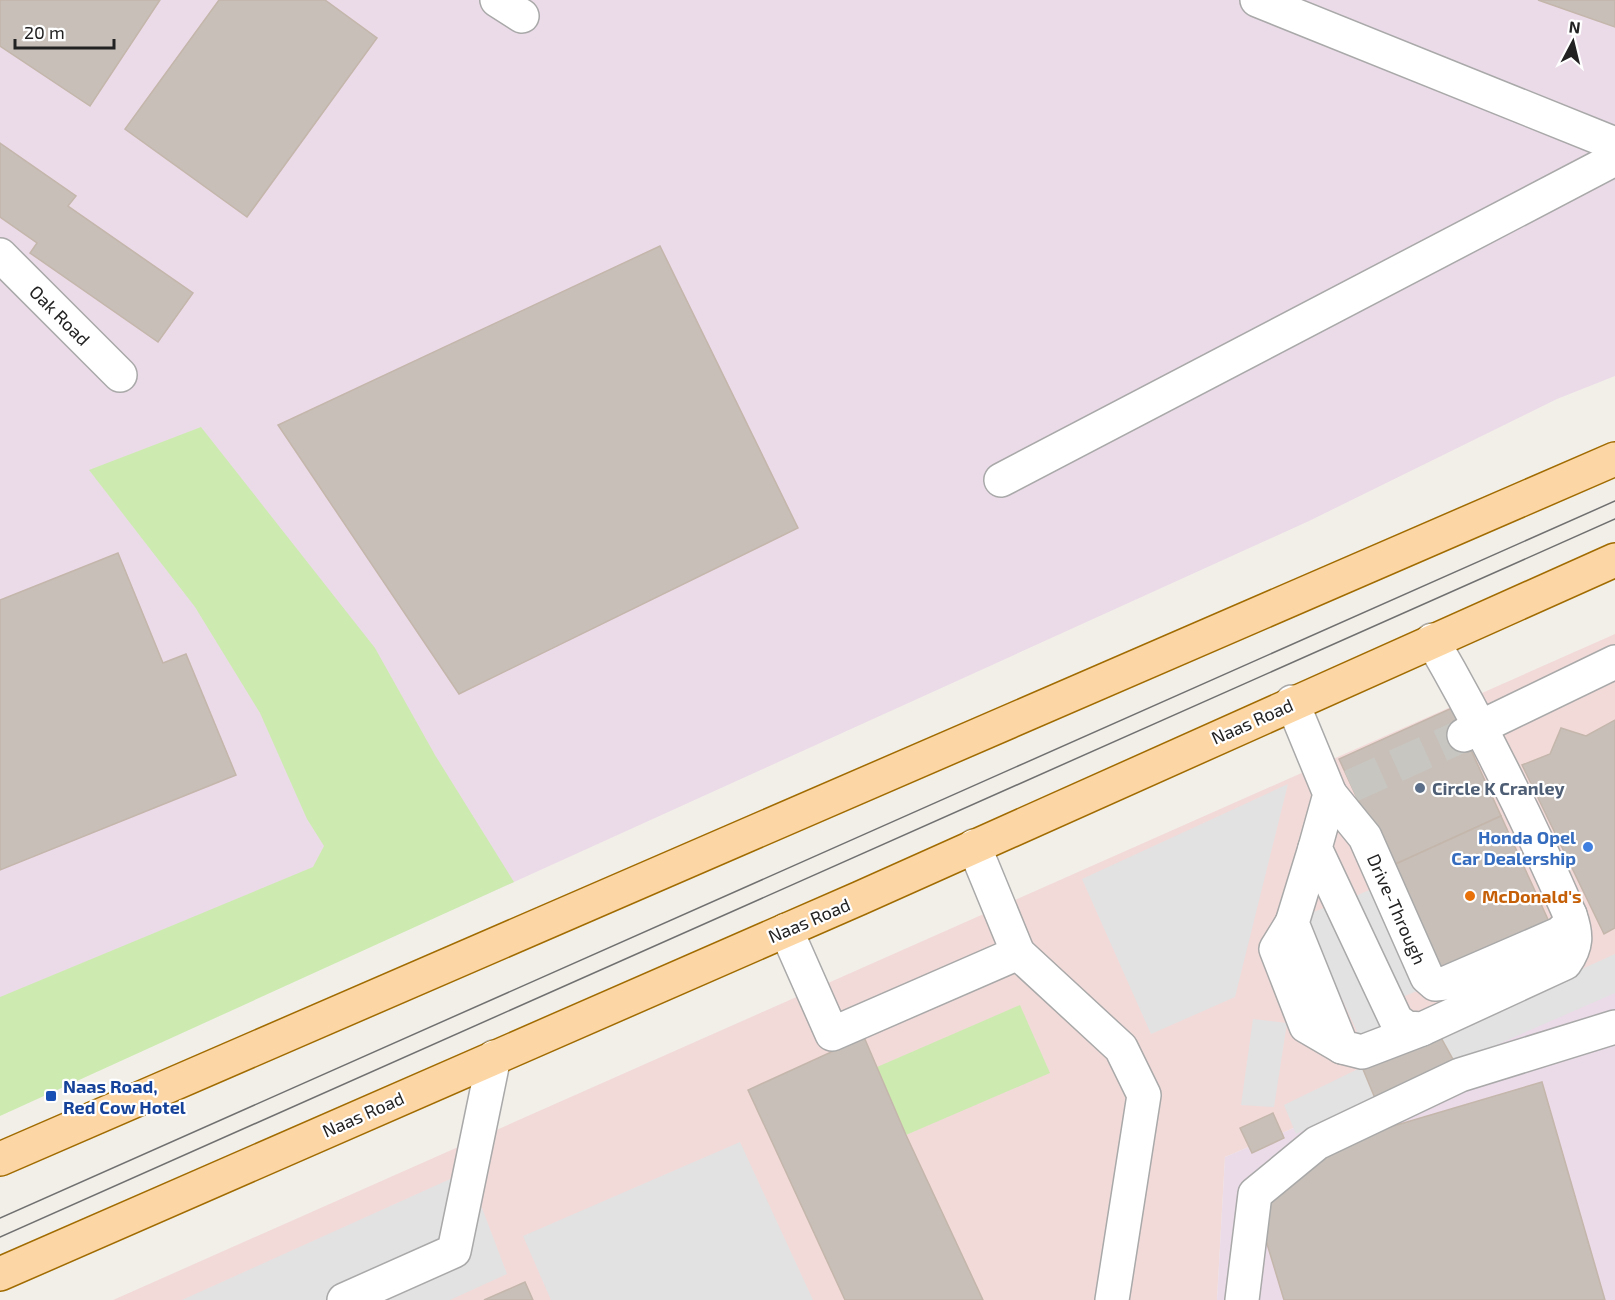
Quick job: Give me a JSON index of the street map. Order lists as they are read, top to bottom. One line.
{"streets":{"main road":["Naas Road"],"lane":["Oak Road","Drive-Through"]},"places":{"other":["Circle K Cranley","Honda Opel Car Dealership","McDonald's"],"transit":["Naas Road, Red Cow Hotel"]},"scale_bar":"20 m","north":"top"}
